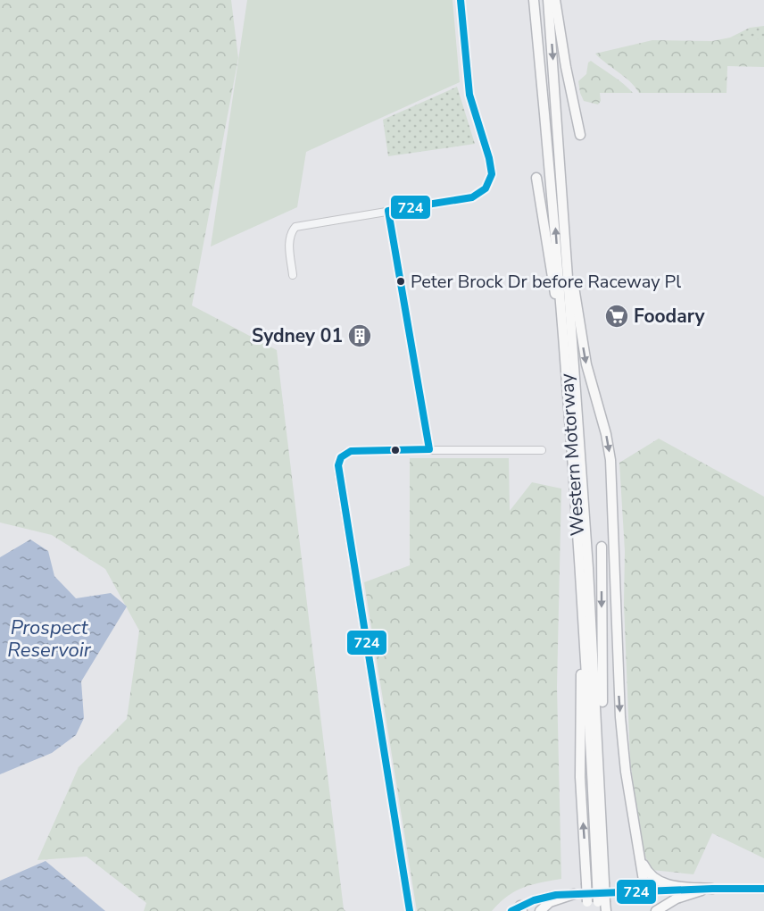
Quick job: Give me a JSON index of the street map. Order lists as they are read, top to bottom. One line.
{"streets":{"highway":["Western Motorway"]},"water":["Prospect Reservoir"],"places":{"other":["Peter Brock Dr before Raceway Pl"],"supermarket":["Foodary"],"building":["Sydney 01"]},"lines":["transit line 724"]}
